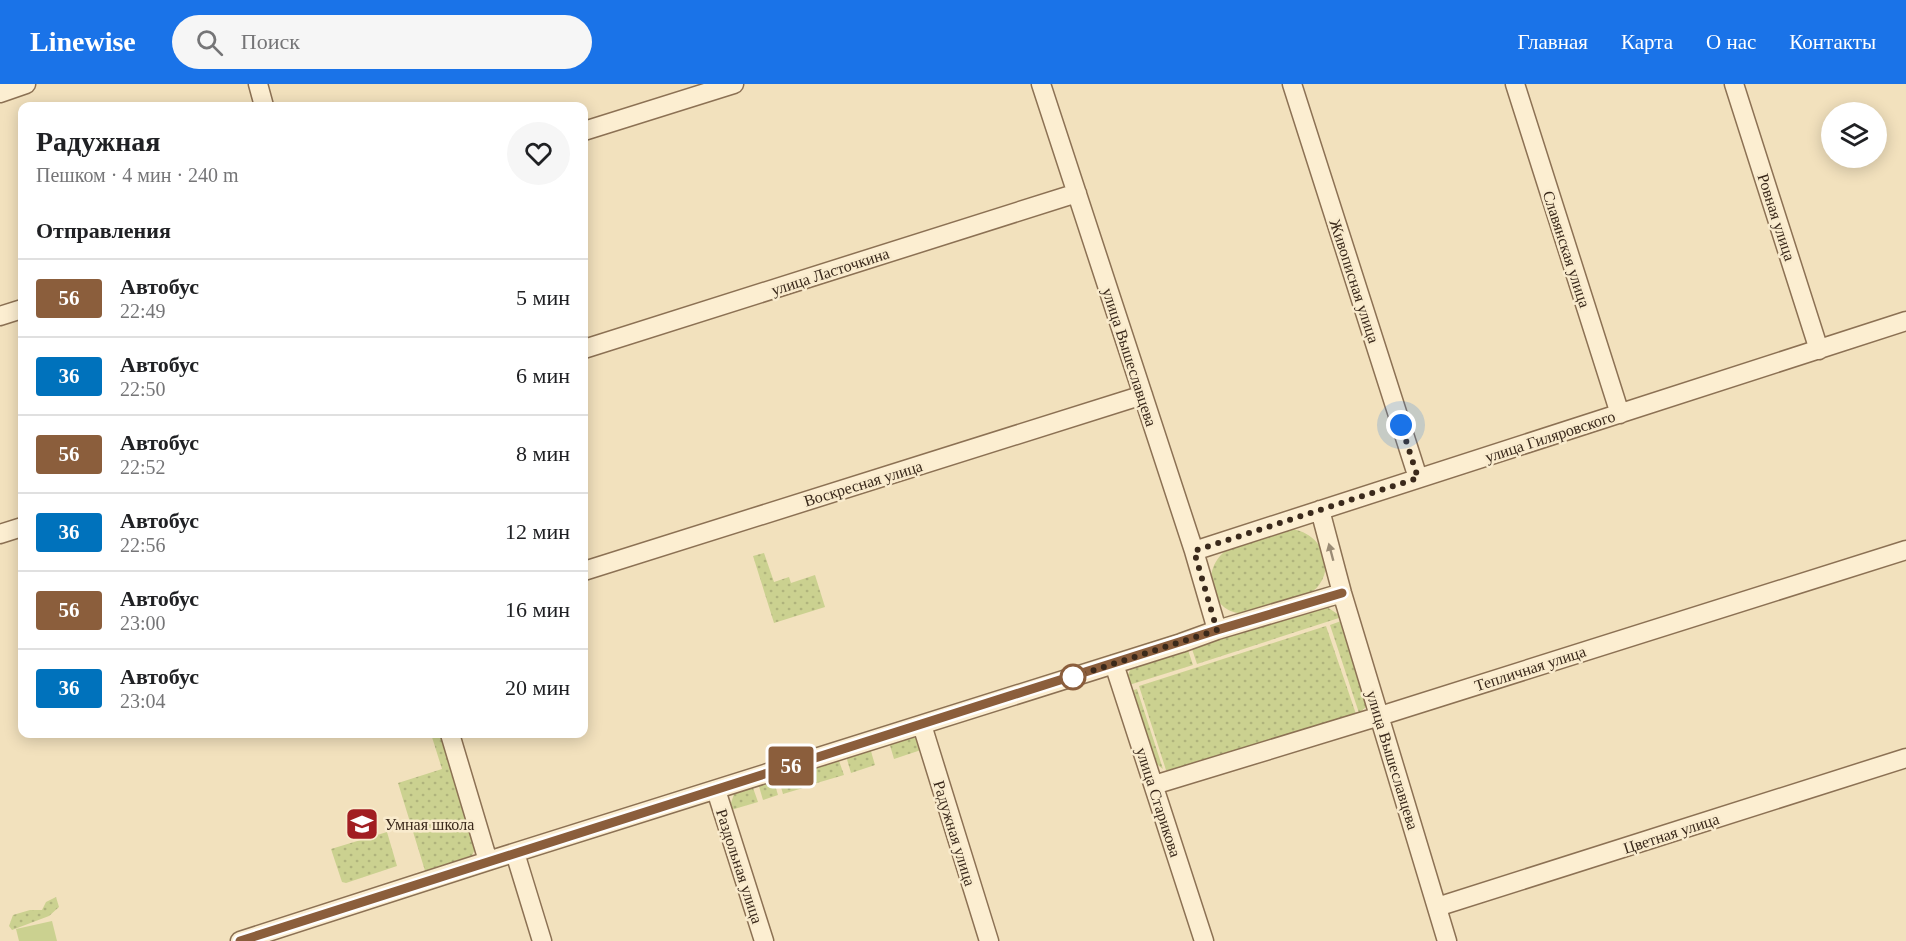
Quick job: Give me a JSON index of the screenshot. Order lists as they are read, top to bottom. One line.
{"streets":{"street":["Ровная улица","Славянская улица","улица Ласточкина","Живописная улица","улица Вышеславцева","улица Гиляровского","Воскресная улица","Тепличная улица","улица Старикова","Радужная улица","Цветная улица","Раздольная улица"]},"crossings":[["Ровная улица","улица Гиляровского"],["Славянская улица","улица Гиляровского"],["улица Ласточкина","улица Вышеславцева"],["Живописная улица","улица Гиляровского"],["улица Вышеславцева","улица Гиляровского"],["улица Вышеславцева","Воскресная улица"],["улица Вышеславцева","Тепличная улица"],["улица Вышеславцева","Цветная улица"],["Тепличная улица","улица Старикова"]],"places":{"school or university":["Умная школа"]},"lines":["bus line 56"],"page":{"header":"Linewise","search":"Поиск","nav":["Главная","Карта","О нас","Контакты"],"on_map":"56","heading":[["Радужная","Пешком · 4 мин · 240 m"],"Отправления"],"list":[{"mark":"56","name":"Автобус","note":"22:49","value":"5 мин"},{"mark":"36","name":"Автобус","note":"22:50","value":"6 мин"},{"mark":"56","name":"Автобус","note":"22:52","value":"8 мин"},{"mark":"36","name":"Автобус","note":"22:56","value":"12 мин"},{"mark":"56","name":"Автобус","note":"23:00","value":"16 мин"},{"mark":"36","name":"Автобус","note":"23:04","value":"20 мин"}]}}
